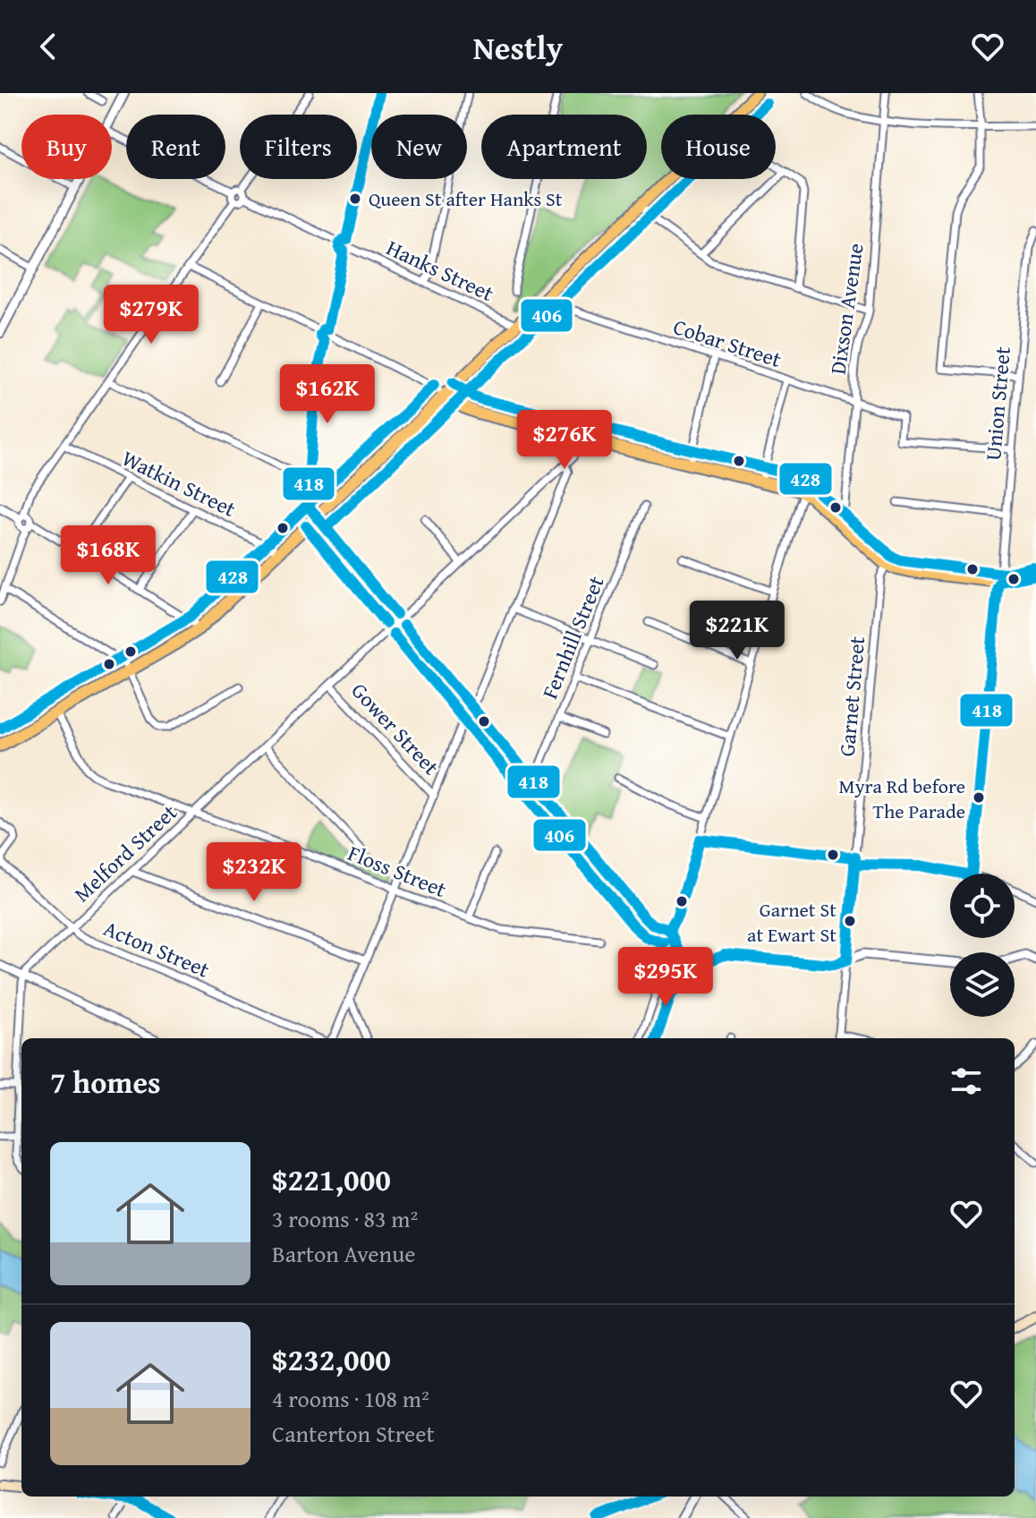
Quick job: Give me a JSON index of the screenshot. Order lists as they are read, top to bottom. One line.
{"streets":{"street":["Hanks Street","Dixson Avenue","Cobar Street","Union Street","Watkin Street","Fernhill Street","Garnet Street","Gower Street","Melford Street","Floss Street","Acton Street"]},"crossings":[["Dixson Avenue","Cobar Street"],["Cobar Street","Union Street"],["Gower Street","Melford Street"],["Melford Street","Floss Street"],["Melford Street","Acton Street"]],"places":["Queen St after Hanks St","Myra Rd before The Parade","Garnet St at Ewart St"],"lines":["transit line 418","transit line 406","transit line 428"],"page":{"header":"Nestly","chip":["Buy","Rent","Filters","New","Apartment","House"],"price":["$279K","$162K","$276K","$168K","$221K","$232K","$295K"],"heading":"7 homes","list":[{"name":"$221,000","note":"3 rooms · 83 m² · Barton Avenue"},{"name":"$232,000","note":"4 rooms · 108 m² · Canterton Street"}]}}
